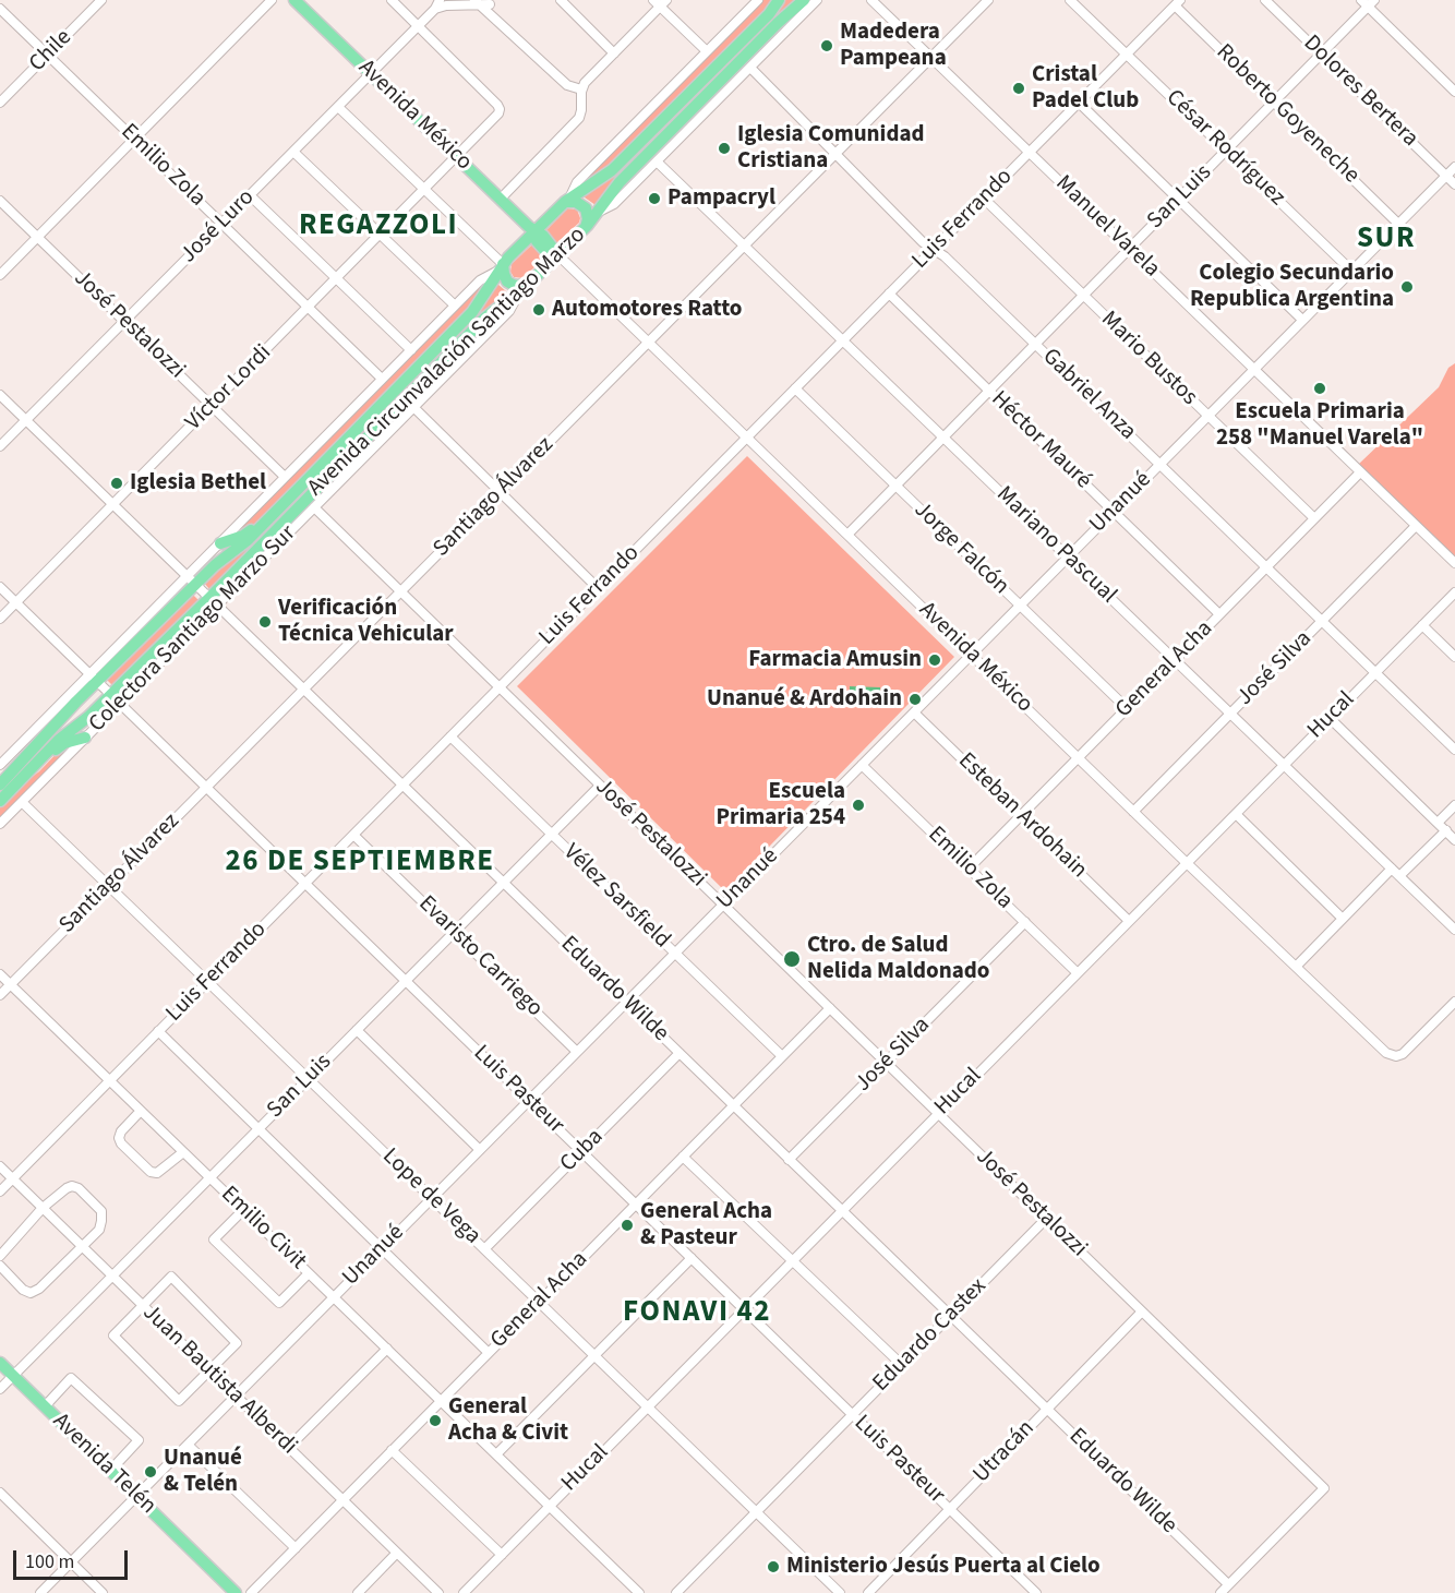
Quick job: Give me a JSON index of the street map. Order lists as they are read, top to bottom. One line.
{"streets":{"main road":["Avenida México","Avenida Circunvalación Santiago Marzo","Avenida Telén"],"street":["Chile","Dolores Bertera","Roberto Goyeneche","César Rodríguez","Emilio Zola","San Luis","Luis Ferrando","José Luro","Manuel Varela","José Pestalozzi","Mario Bustos","Víctor Lordi","Gabriel Anza","Héctor Mauré","Santiago Álvarez","Unanué","Mariano Pascual","Jorge Falcón","Colectora Santiago Marzo Sur","José Silva","General Acha","Hucal","Esteban Ardohain","Vélez Sarsfield","Evaristo Carriego","Eduardo Wilde","Luis Pasteur","Cuba","Lope de Vega","Emilio Civit","Eduardo Castex","Juan Bautista Alberdi","Utracán"]},"crossings":[["Chile","Emilio Zola"],["Dolores Bertera","San Luis"],["Dolores Bertera","Unanué"],["Roberto Goyeneche","San Luis"],["Roberto Goyeneche","Luis Ferrando"],["Roberto Goyeneche","Unanué"],["Avenida México","San Luis"],["Avenida México","Luis Ferrando"],["Avenida México","José Luro"],["Avenida México","Avenida Circunvalación Santiago Marzo"],["Avenida México","Víctor Lordi"],["Avenida México","Santiago Álvarez"],["Avenida México","Unanué"],["Avenida México","José Silva"],["Avenida México","General Acha"],["Avenida México","Hucal"],["César Rodríguez","San Luis"],["César Rodríguez","Luis Ferrando"],["César Rodríguez","Unanué"],["Emilio Zola","José Luro"],["Emilio Zola","Víctor Lordi"],["Emilio Zola","Unanué"],["Emilio Zola","Colectora Santiago Marzo Sur"],["Emilio Zola","José Silva"],["Emilio Zola","General Acha"],["Emilio Zola","Hucal"],["San Luis","Manuel Varela"],["San Luis","José Pestalozzi"],["San Luis","Mario Bustos"],["San Luis","Gabriel Anza"],["San Luis","Héctor Mauré"],["San Luis","Mariano Pascual"],["San Luis","Jorge Falcón"],["San Luis","Vélez Sarsfield"],["San Luis","Evaristo Carriego"],["San Luis","Eduardo Wilde"],["San Luis","Luis Pasteur"],["San Luis","Lope de Vega"],["San Luis","Emilio Civit"],["San Luis","Juan Bautista Alberdi"],["San Luis","Avenida Telén"],["Luis Ferrando","Manuel Varela"],["Luis Ferrando","José Pestalozzi"],["Luis Ferrando","Mario Bustos"],["Luis Ferrando","Gabriel Anza"],["Luis Ferrando","Héctor Mauré"],["Luis Ferrando","Mariano Pascual"],["Luis Ferrando","Jorge Falcón"],["Luis Ferrando","Vélez Sarsfield"],["Luis Ferrando","Evaristo Carriego"],["Luis Ferrando","Eduardo Wilde"],["Luis Ferrando","Luis Pasteur"],["Luis Ferrando","Lope de Vega"],["Luis Ferrando","Emilio Civit"],["Luis Ferrando","Juan Bautista Alberdi"],["José Luro","José Pestalozzi"],["José Luro","Víctor Lordi"],["José Luro","Eduardo Wilde"],["Manuel Varela","Santiago Álvarez"],["Manuel Varela","Unanué"],["Manuel Varela","José Silva"],["Manuel Varela","General Acha"],["José Pestalozzi","Víctor Lordi"],["José Pestalozzi","Santiago Álvarez"],["José Pestalozzi","Unanué"],["José Pestalozzi","Colectora Santiago Marzo Sur"],["José Pestalozzi","José Silva"],["José Pestalozzi","General Acha"],["José Pestalozzi","Hucal"],["José Pestalozzi","Eduardo Wilde"],["José Pestalozzi","Eduardo Castex"],["José Pestalozzi","Utracán"],["Mario Bustos","Unanué"],["Mario Bustos","General Acha"],["Avenida Circunvalación Santiago Marzo","Colectora Santiago Marzo Sur"],["Avenida Circunvalación Santiago Marzo","Eduardo Wilde"],["Avenida Circunvalación Santiago Marzo","Luis Pasteur"],["Víctor Lordi","Eduardo Wilde"],["Víctor Lordi","Luis Pasteur"],["Gabriel Anza","Santiago Álvarez"],["Gabriel Anza","Unanué"],["Gabriel Anza","José Silva"],["Gabriel Anza","General Acha"],["Gabriel Anza","Hucal"],["Héctor Mauré","Unanué"],["Héctor Mauré","General Acha"],["Santiago Álvarez","Mariano Pascual"],["Santiago Álvarez","Eduardo Wilde"],["Santiago Álvarez","Luis Pasteur"],["Santiago Álvarez","Lope de Vega"],["Santiago Álvarez","Emilio Civit"],["Unanué","Mariano Pascual"],["Unanué","Jorge Falcón"],["Unanué","Esteban Ardohain"],["Unanué","Vélez Sarsfield"],["Unanué","Evaristo Carriego"],["Unanué","Eduardo Wilde"],["Unanué","Luis Pasteur"],["Unanué","Lope de Vega"],["Unanué","Emilio Civit"],["Unanué","Juan Bautista Alberdi"],["Unanué","Avenida Telén"],["Mariano Pascual","José Silva"],["Mariano Pascual","General Acha"],["Mariano Pascual","Hucal"],["Jorge Falcón","General Acha"],["Colectora Santiago Marzo Sur","Eduardo Wilde"],["Colectora Santiago Marzo Sur","Luis Pasteur"],["Colectora Santiago Marzo Sur","Lope de Vega"],["José Silva","Eduardo Wilde"],["General Acha","Esteban Ardohain"],["General Acha","Vélez Sarsfield"],["General Acha","Eduardo Wilde"],["General Acha","Luis Pasteur"],["General Acha","Lope de Vega"],["General Acha","Emilio Civit"],["General Acha","Juan Bautista Alberdi"],["Hucal","Esteban Ardohain"],["Hucal","Eduardo Wilde"],["Hucal","Luis Pasteur"],["Hucal","Lope de Vega"],["Hucal","Emilio Civit"],["Eduardo Wilde","Cuba"],["Eduardo Wilde","Eduardo Castex"],["Eduardo Wilde","Utracán"],["Luis Pasteur","Cuba"],["Luis Pasteur","Eduardo Castex"],["Luis Pasteur","Utracán"],["Cuba","Lope de Vega"],["Lope de Vega","Eduardo Castex"]],"districts":["REGAZZOLI","SUR","26 DE SEPTIEMBRE","FONAVI 42"],"places":["Madedera Pampeana","Cristal Padel Club","Iglesia Comunidad Cristiana","Pampacryl","Colegio Secundario Republica Argentina","Automotores Ratto","Escuela Primaria 258 \"Manuel Varela\"","Iglesia Bethel","Verificación Técnica Vehicular","Farmacia Amusin","Unanué & Ardohain","Escuela Primaria 254","Ctro. de Salud Nelida Maldonado","General Acha & Pasteur","General Acha & Civit","Unanué & Telén","Ministerio Jesús Puerta al Cielo"],"scale_bar":"100 m"}
